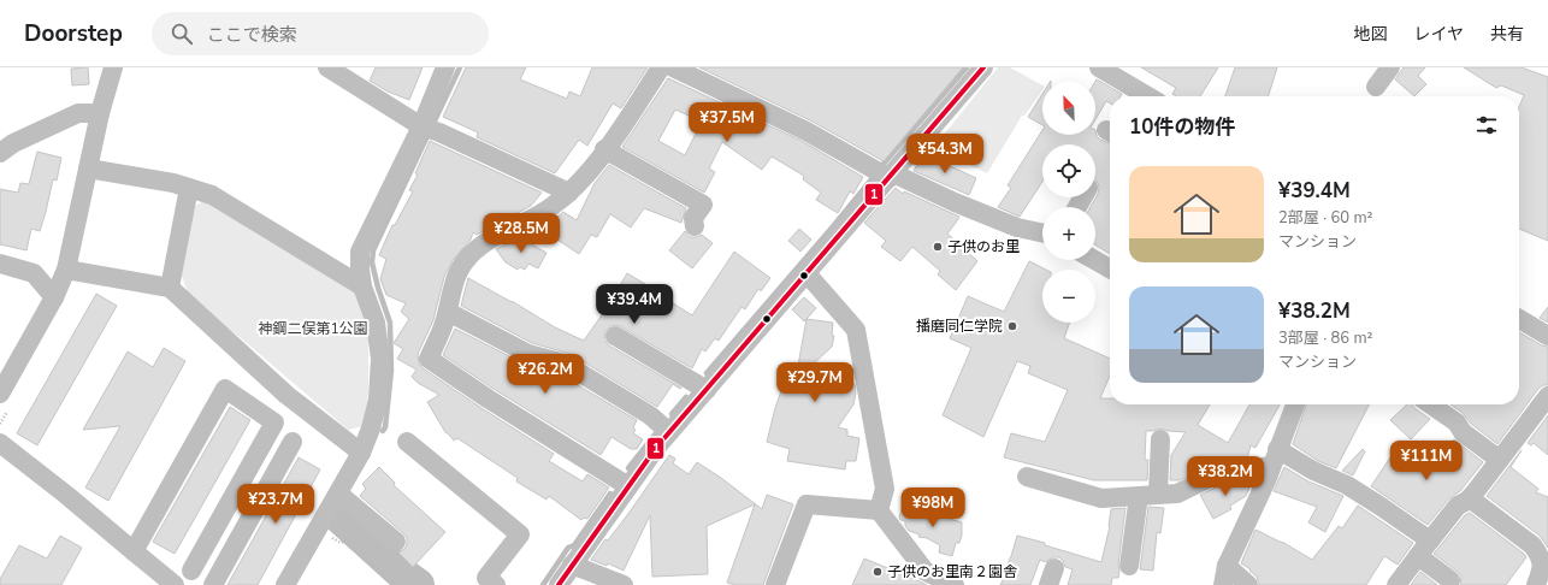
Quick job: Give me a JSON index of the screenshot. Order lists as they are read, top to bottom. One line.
{"parks":["神鋼二俣第1公園"],"places":["子供のお里","播磨同仁学院","子供のお里南２園舎"],"lines":["transit line 1"],"north":"top left","page":{"header":"Doorstep","search":"ここで検索","nav":["地図","レイヤ","共有"],"map_buttons":["+","−"],"heading":"10件の物件","price":["¥37.5M","¥54.3M","¥28.5M","¥39.4M","¥26.2M","¥29.7M","¥111M","¥38.2M","¥23.7M","¥98M"],"list":[{"name":"¥39.4M","note":"2部屋 · 60 m² · マンション"},{"name":"¥38.2M","note":"3部屋 · 86 m² · マンション"}]}}
